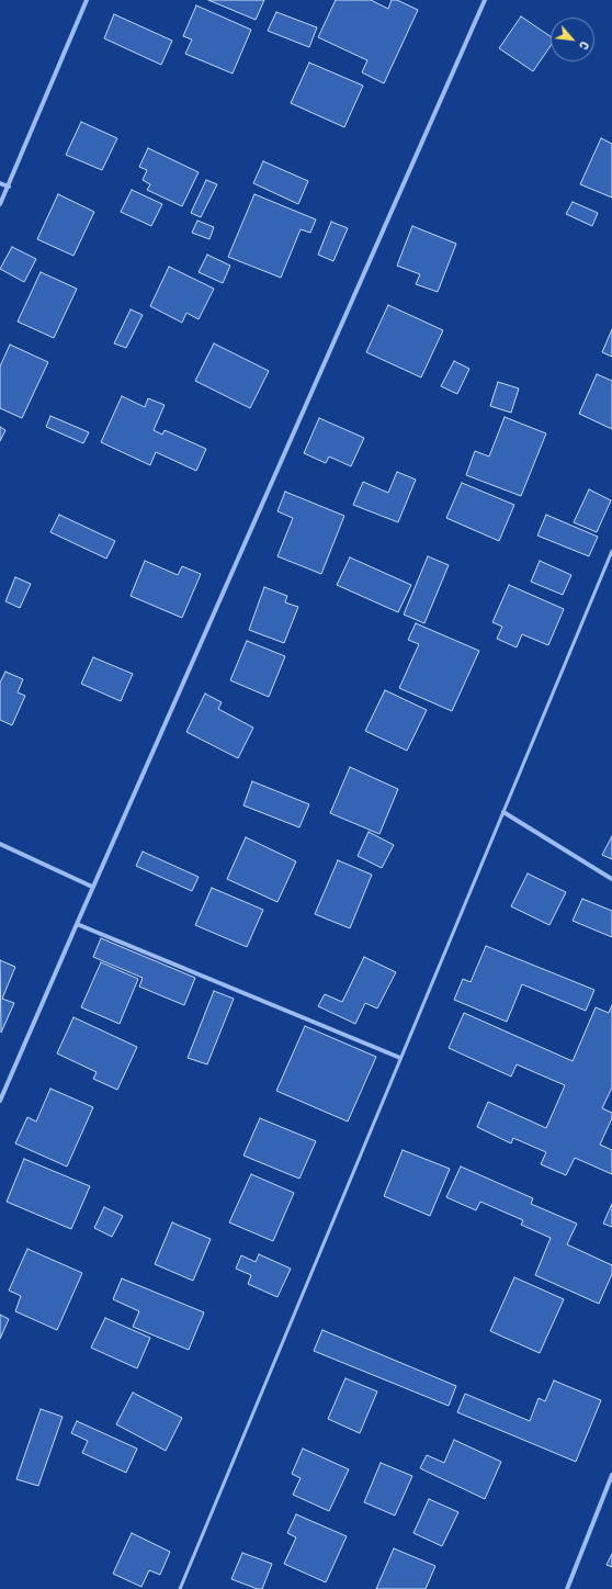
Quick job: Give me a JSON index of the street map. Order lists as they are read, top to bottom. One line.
{"north":"bottom right"}
